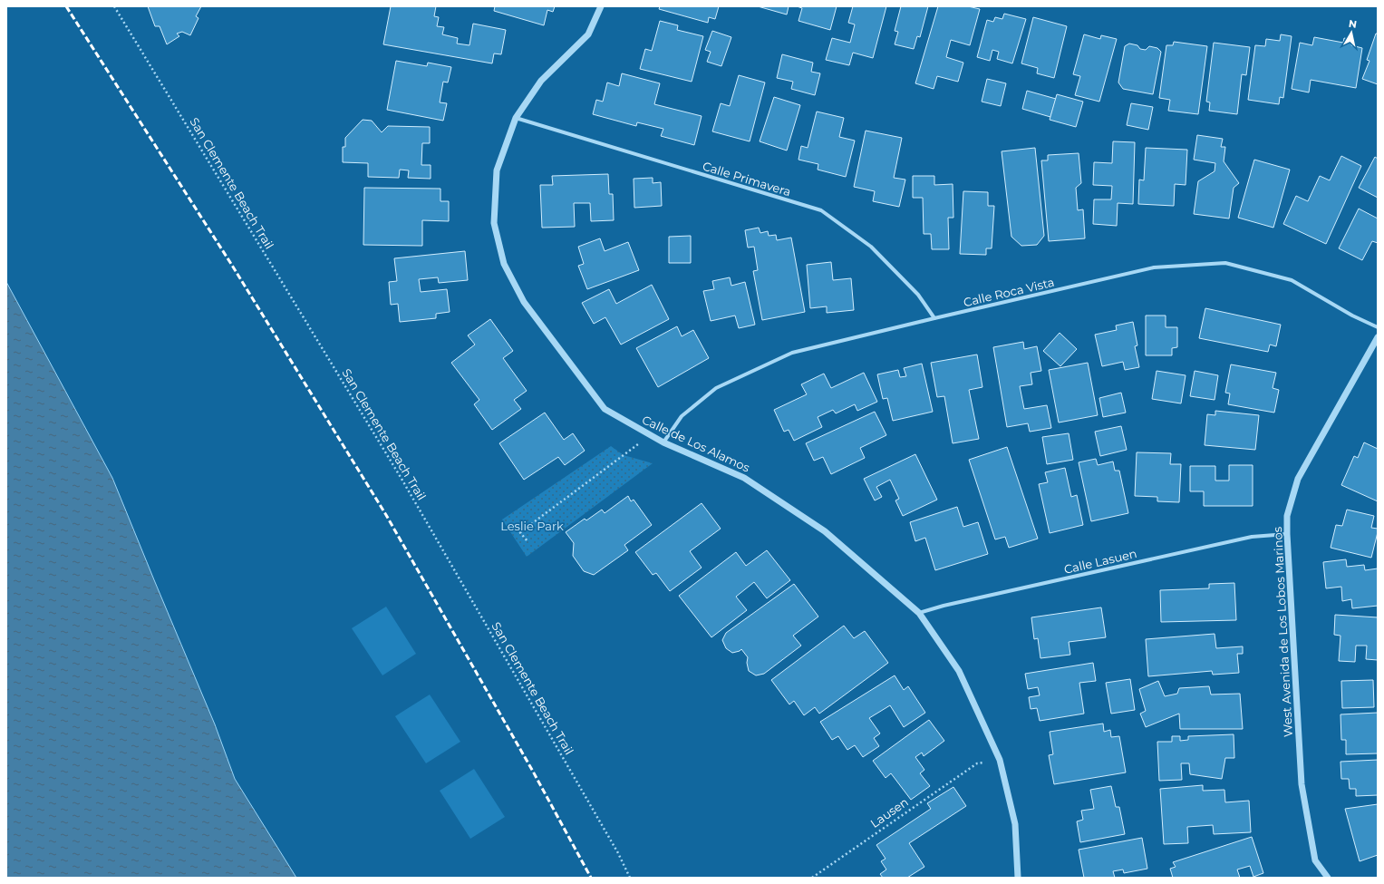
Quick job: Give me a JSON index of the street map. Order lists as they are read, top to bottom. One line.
{"streets":{"street":["Calle Primavera","Calle Roca Vista","Calle de Los Alamos","Calle Lasuen","West Avenida de Los Lobos Marinos"],"path":["San Clemente Beach Trail","Lausen"]},"crossings":[["Calle Primavera","Calle Roca Vista"],["Calle Primavera","Calle de Los Alamos"],["Calle Roca Vista","Calle de Los Alamos"],["Calle de Los Alamos","Calle Lasuen"],["Calle Lasuen","West Avenida de Los Lobos Marinos"]],"parks":["Leslie Park"],"north":"top"}
